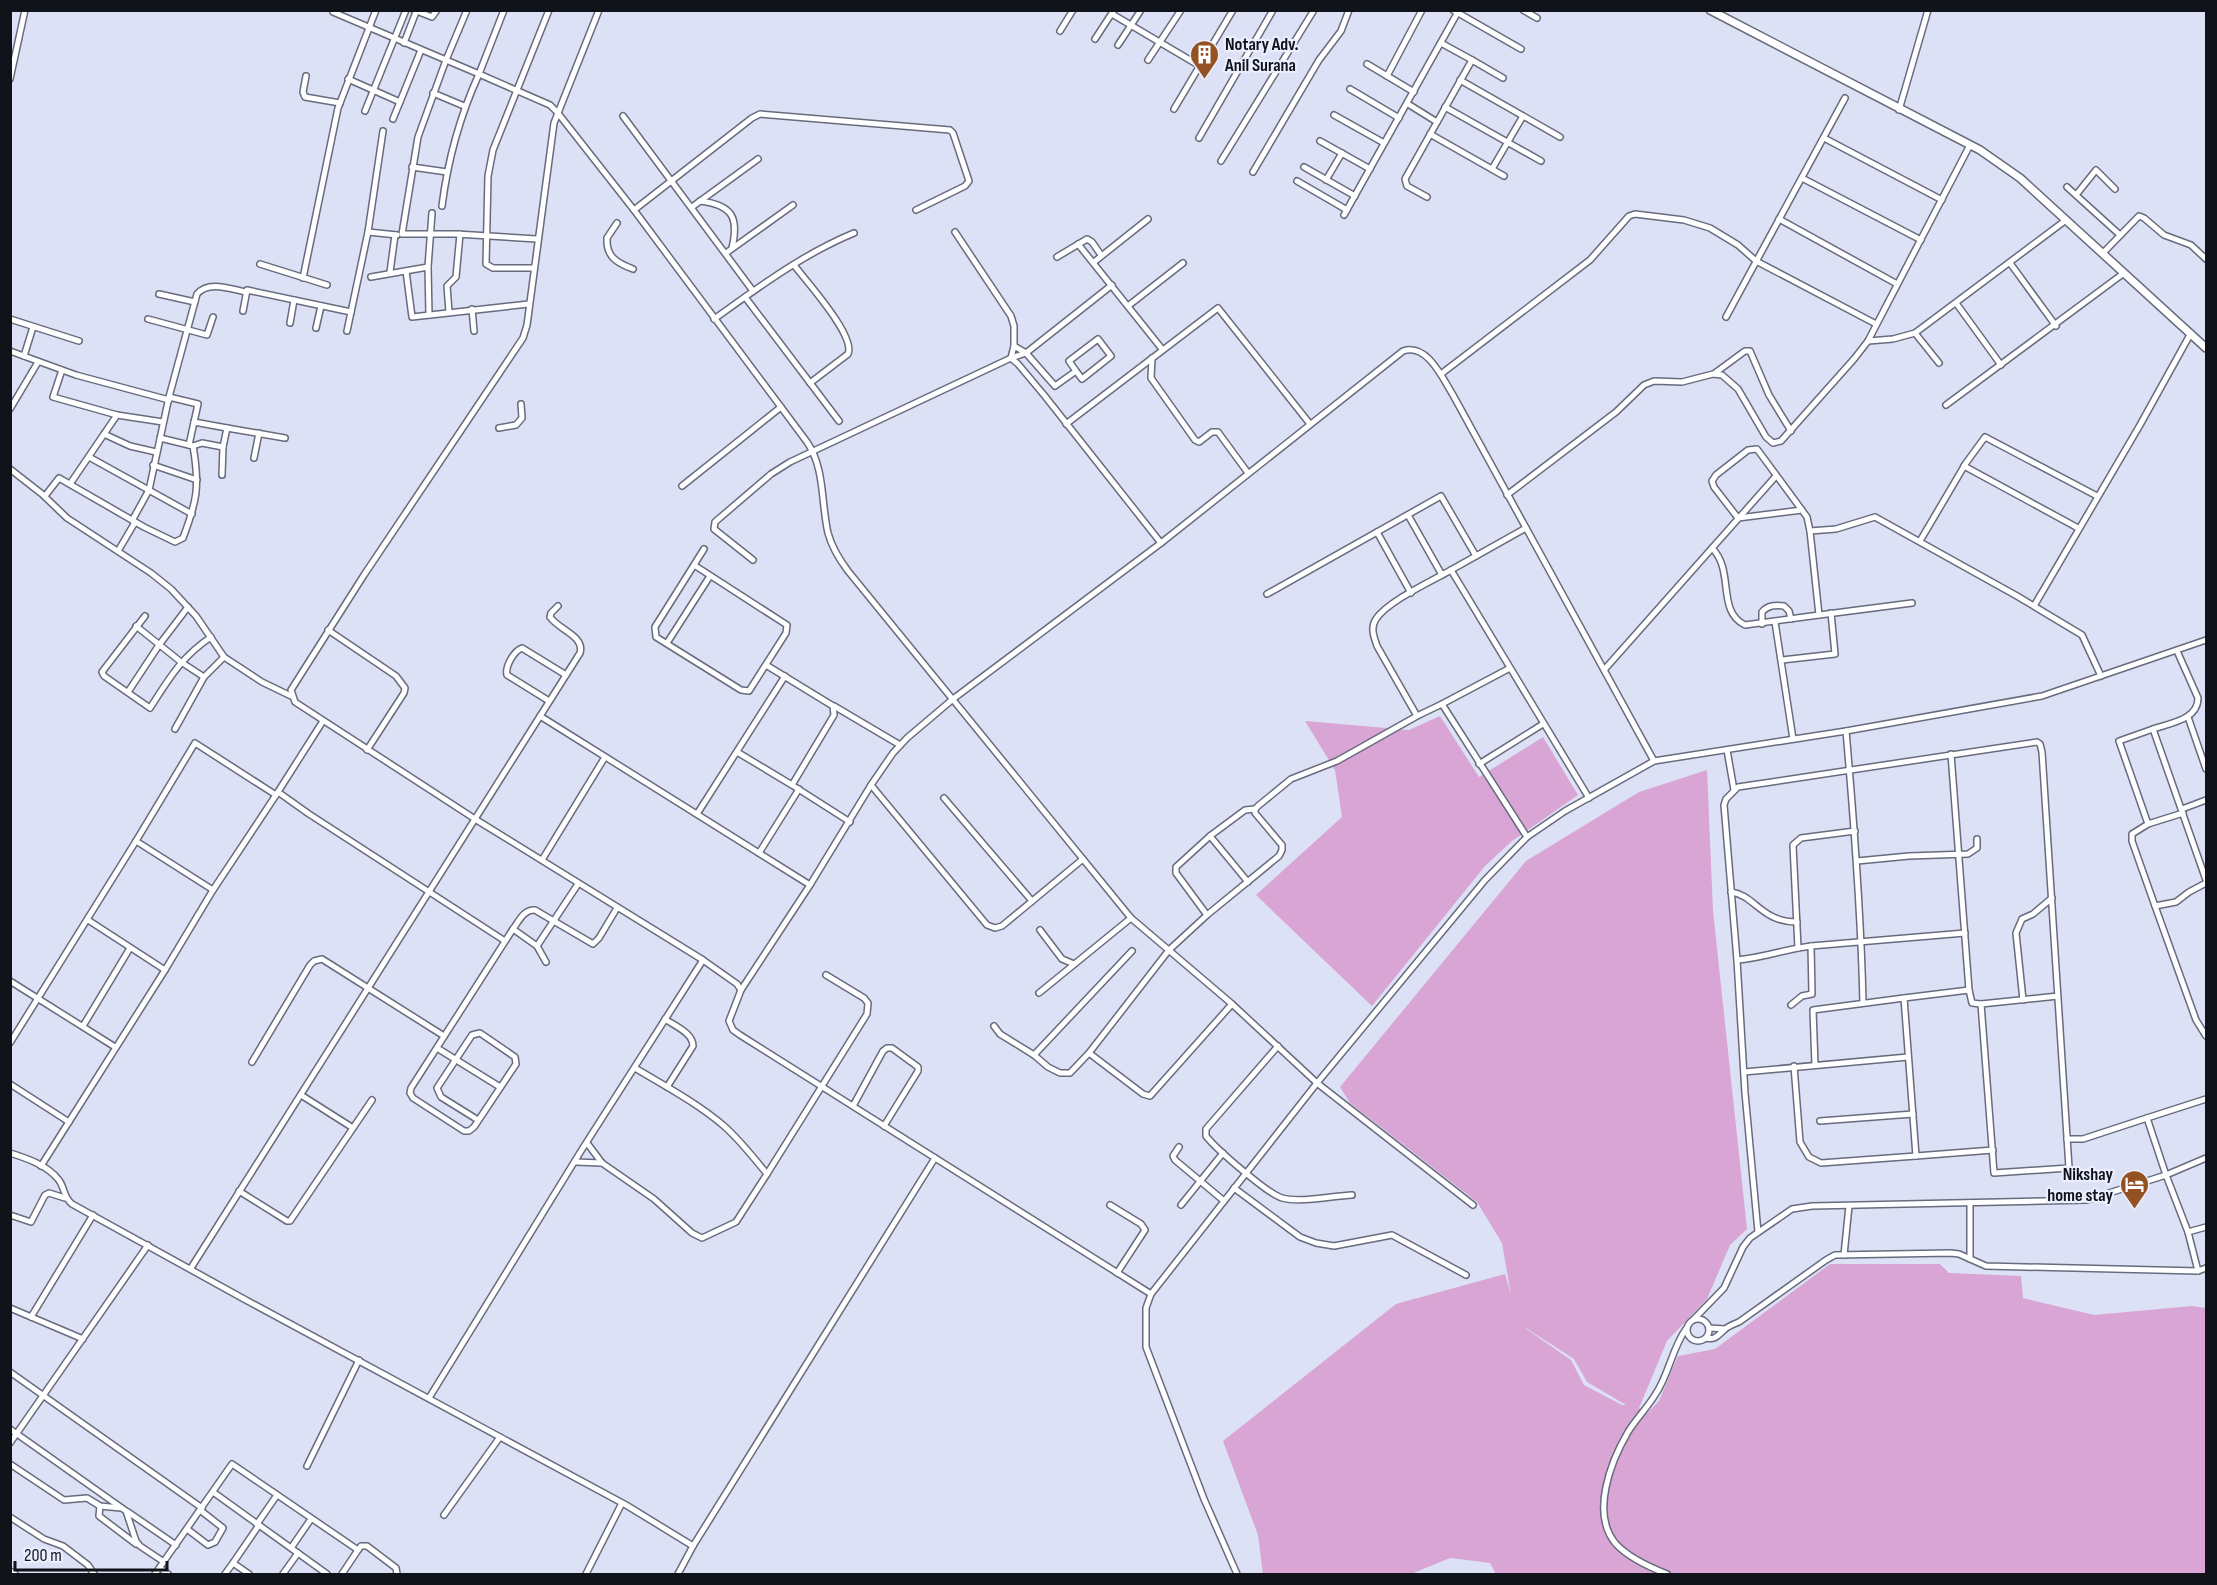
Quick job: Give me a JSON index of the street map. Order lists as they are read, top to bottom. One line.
{"places":{"building":["Notary Adv. Anil Surana"],"hotel":["Nikshay home stay"]},"scale_bar":"200 m"}
